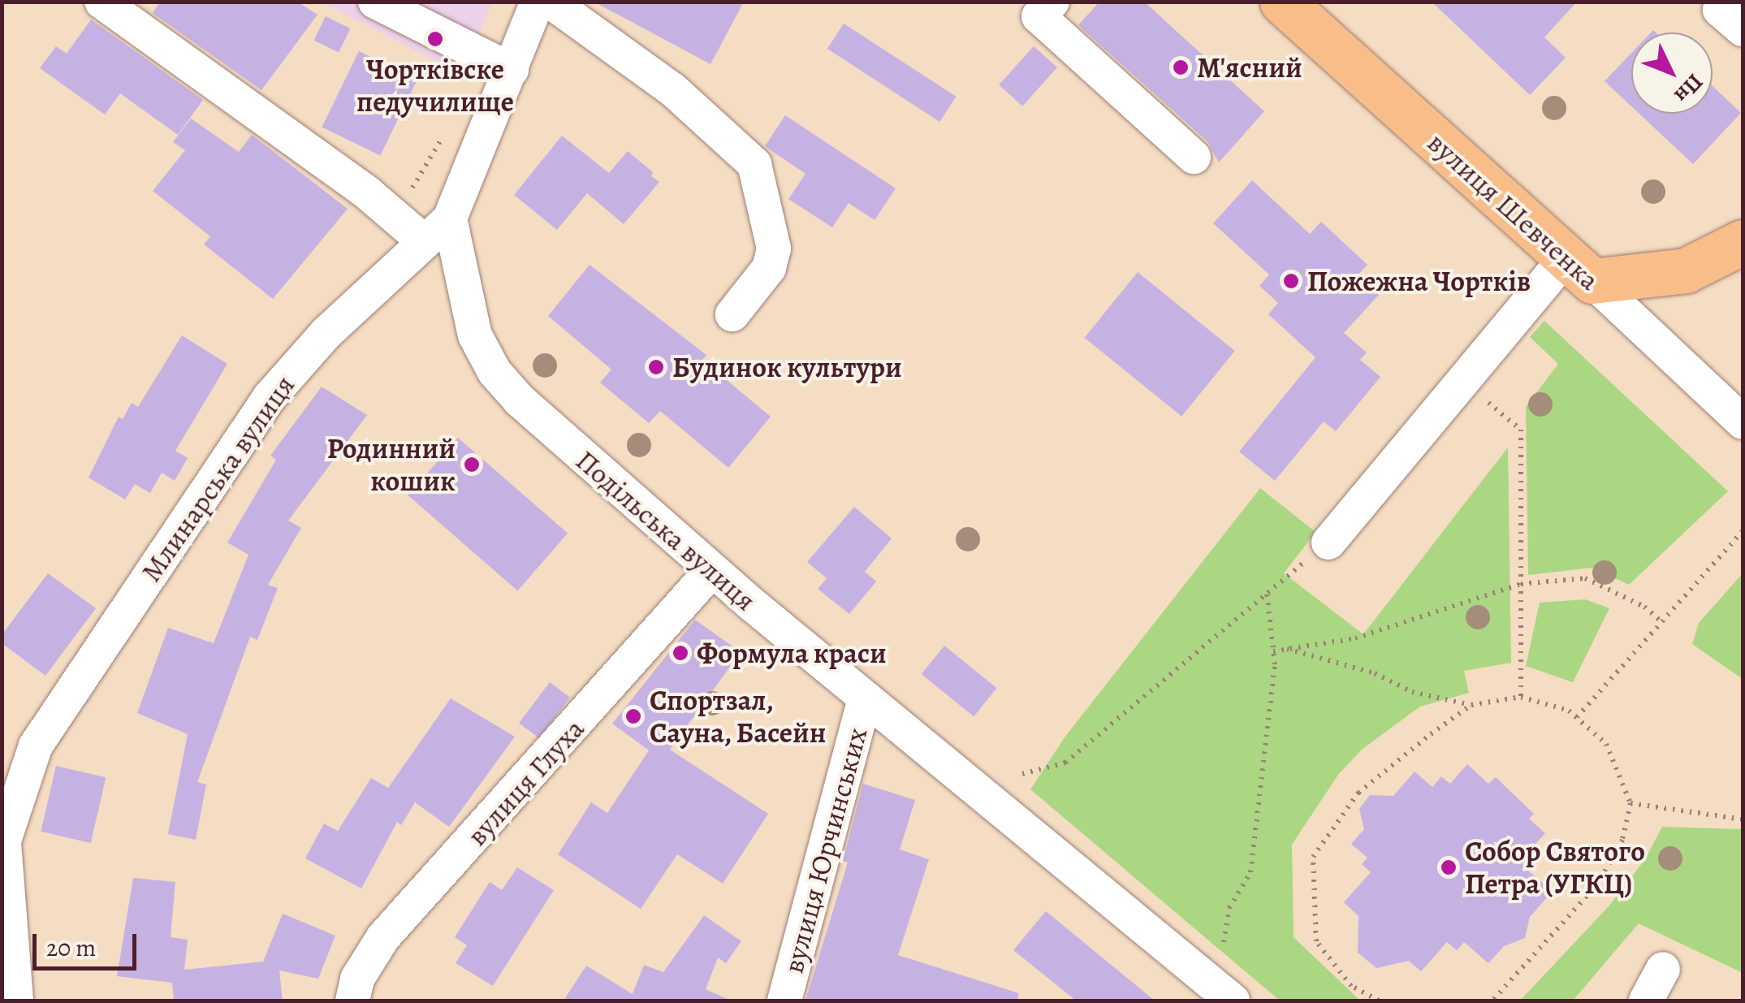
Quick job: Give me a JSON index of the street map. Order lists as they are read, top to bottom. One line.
{"streets":{"main road":["вулиця Шевченка"],"street":["Млинарська вулиця","Подільська вулиця","вулиця Глуха","вулиця Юрчинських"]},"crossings":[["Млинарська вулиця","Подільська вулиця"],["Подільська вулиця","вулиця Глуха"],["Подільська вулиця","вулиця Юрчинських"]],"places":["Чортківске педучилище","М'ясний","Пожежна Чортків","Будинок культури","Родинний кошик","Формула краси","Спортзал, Сауна, Басейн","Собор Святого Петра (УГКЦ)"],"scale_bar":"20 m","north":"bottom right"}
